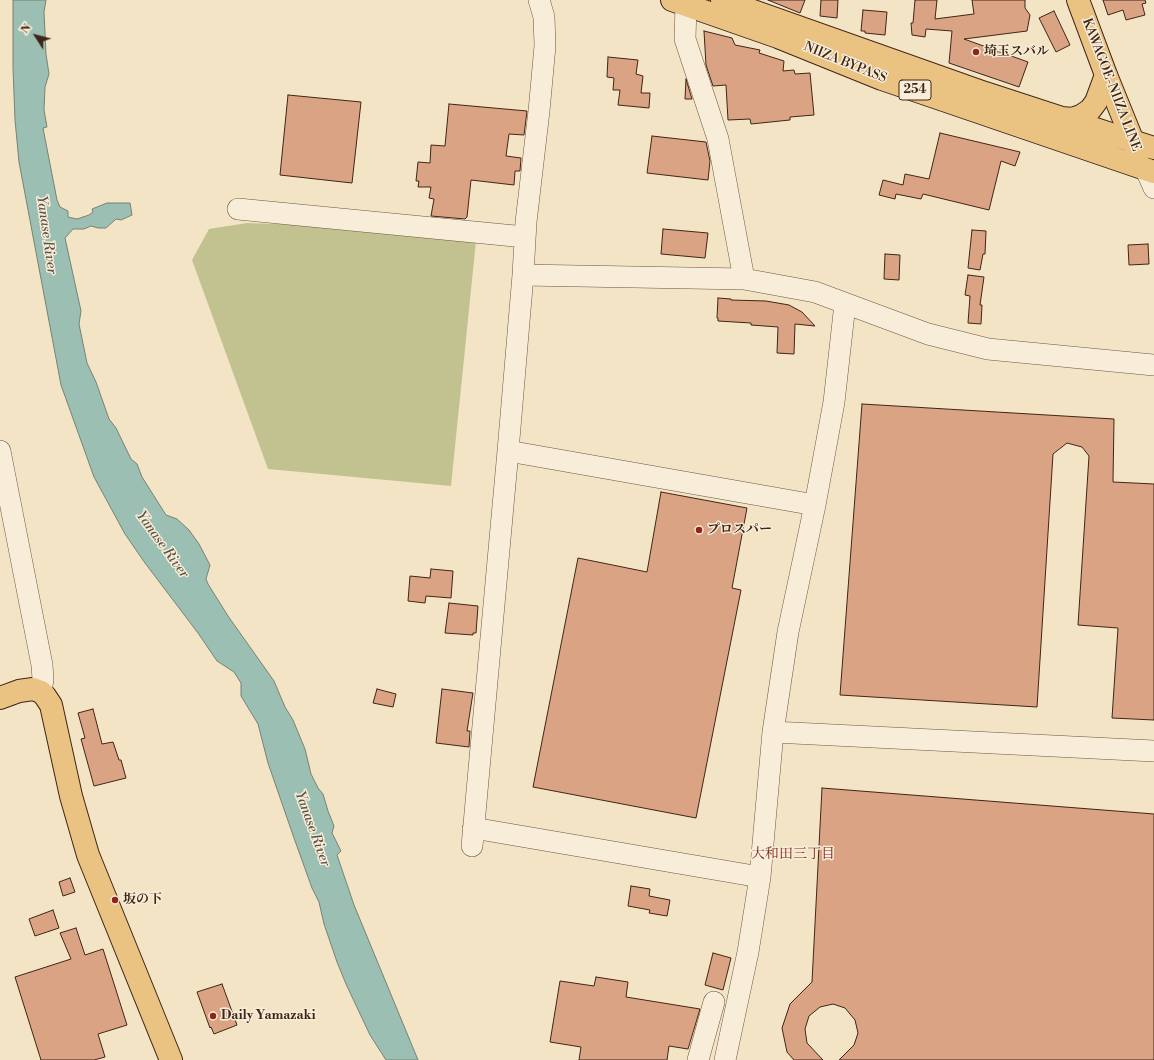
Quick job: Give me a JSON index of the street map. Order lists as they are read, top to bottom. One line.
{"streets":{"main road":["NIIZA BYPASS","KAWAGOE-NIIZA LINE","254"]},"crossings":[["NIIZA BYPASS","KAWAGOE-NIIZA LINE"]],"districts":["大和田三丁目"],"water":["Yanase River"],"places":["埼玉スバル","プロスパー","坂の下","Daily Yamazaki"],"north":"top left"}
